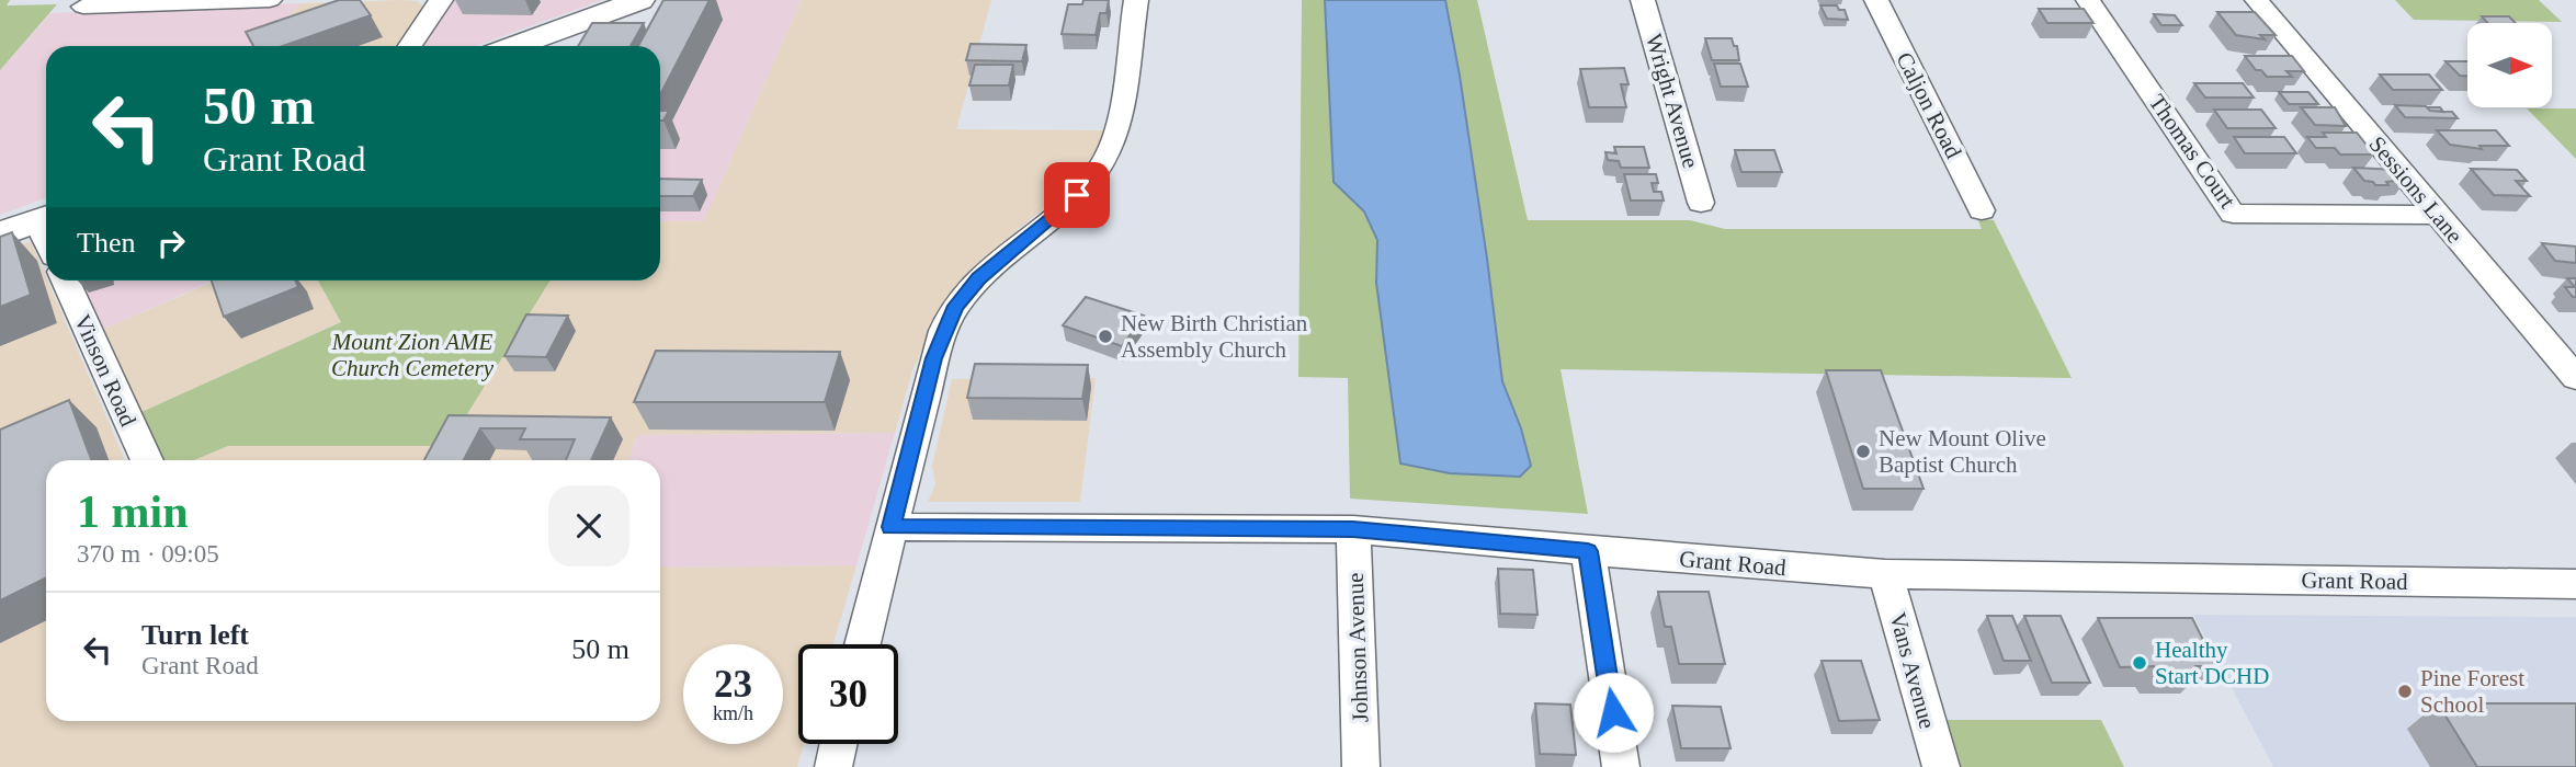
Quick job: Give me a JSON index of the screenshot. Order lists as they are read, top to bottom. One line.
{"streets":{"street":["Wright Avenue","Caljon Road","Thomas Court","Sessions Lane","Vinson Road","Grant Road","Johnson Avenue","Vans Avenue"]},"crossings":[["Thomas Court","Sessions Lane"],["Grant Road","Johnson Avenue"],["Grant Road","Vans Avenue"]],"parks":["Mount Zion AME Church Cemetery"],"places":["New Birth Christian Assembly Church","New Mount Olive Baptist Church","Healthy Start DCHD","Pine Forest School"],"north":"right","page":{"turn":["50 m","Grant Road"],"then":"Then","heading":["1 min","370 m · 09:05"],"list":[{"name":"Turn left","note":"Grant Road","value":"50 m"}],"speed":"23 km/h","limit":"30"}}
